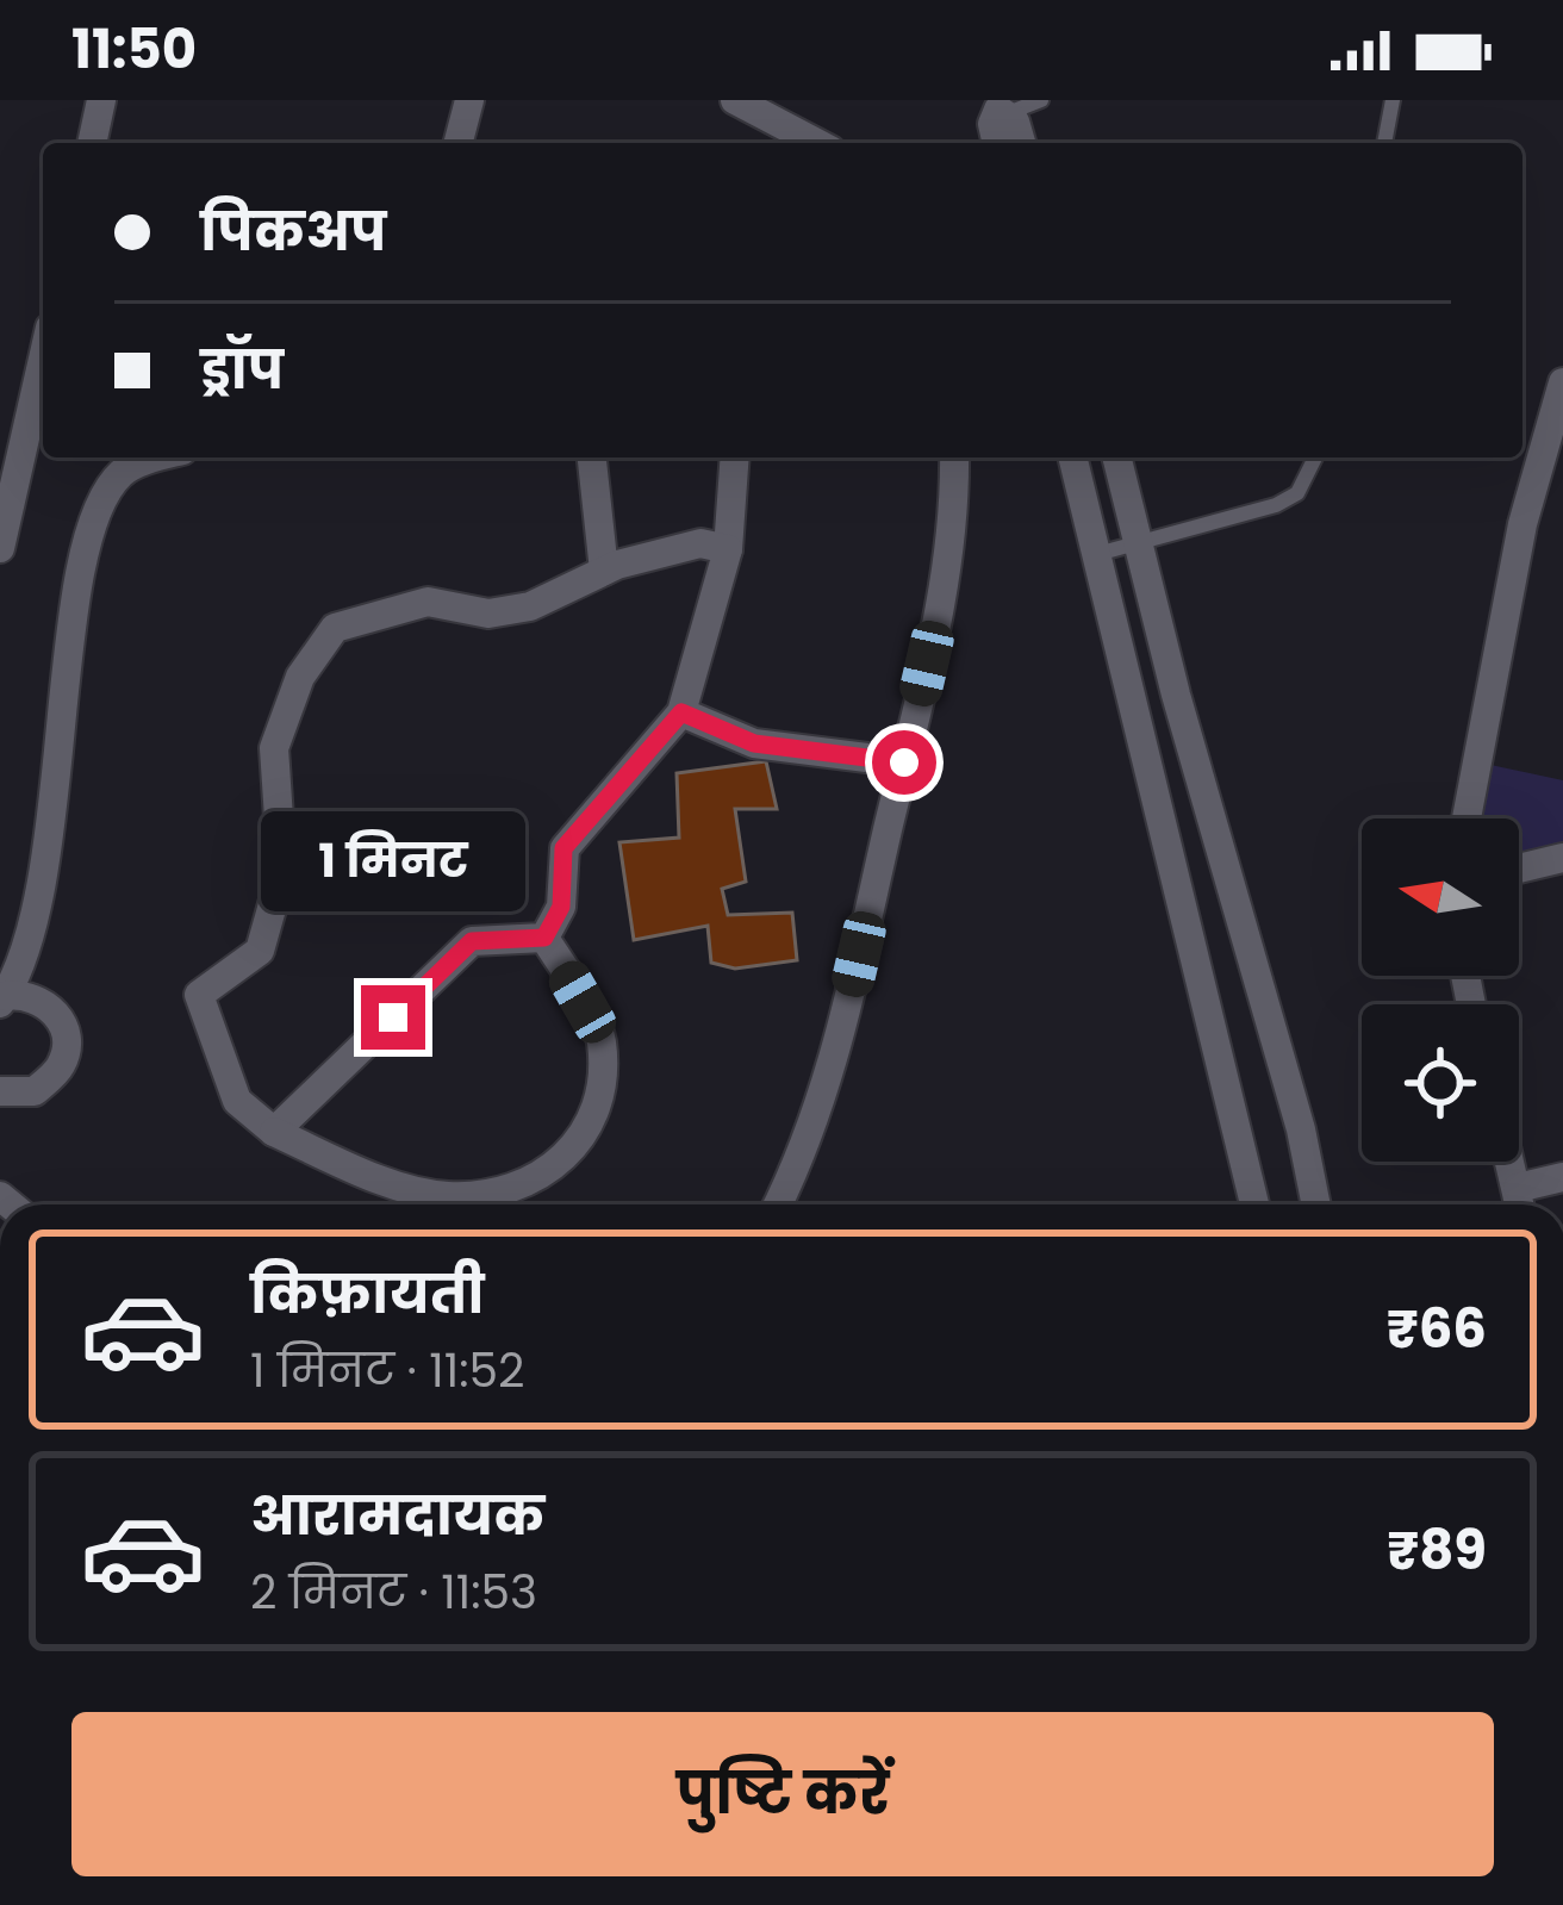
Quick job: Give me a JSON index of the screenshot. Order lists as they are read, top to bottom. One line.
{"north":"left","page":{"status":"11:50","banner":["पिकअप","ड्रॉप"],"bubble":"1 मिनट","list":[{"name":"किफ़ायती","note":"1 मिनट · 11:52","value":"₹66"},{"name":"आरामदायक","note":"2 मिनट · 11:53","value":"₹89"}],"buttons":"पुष्टि करें"}}
